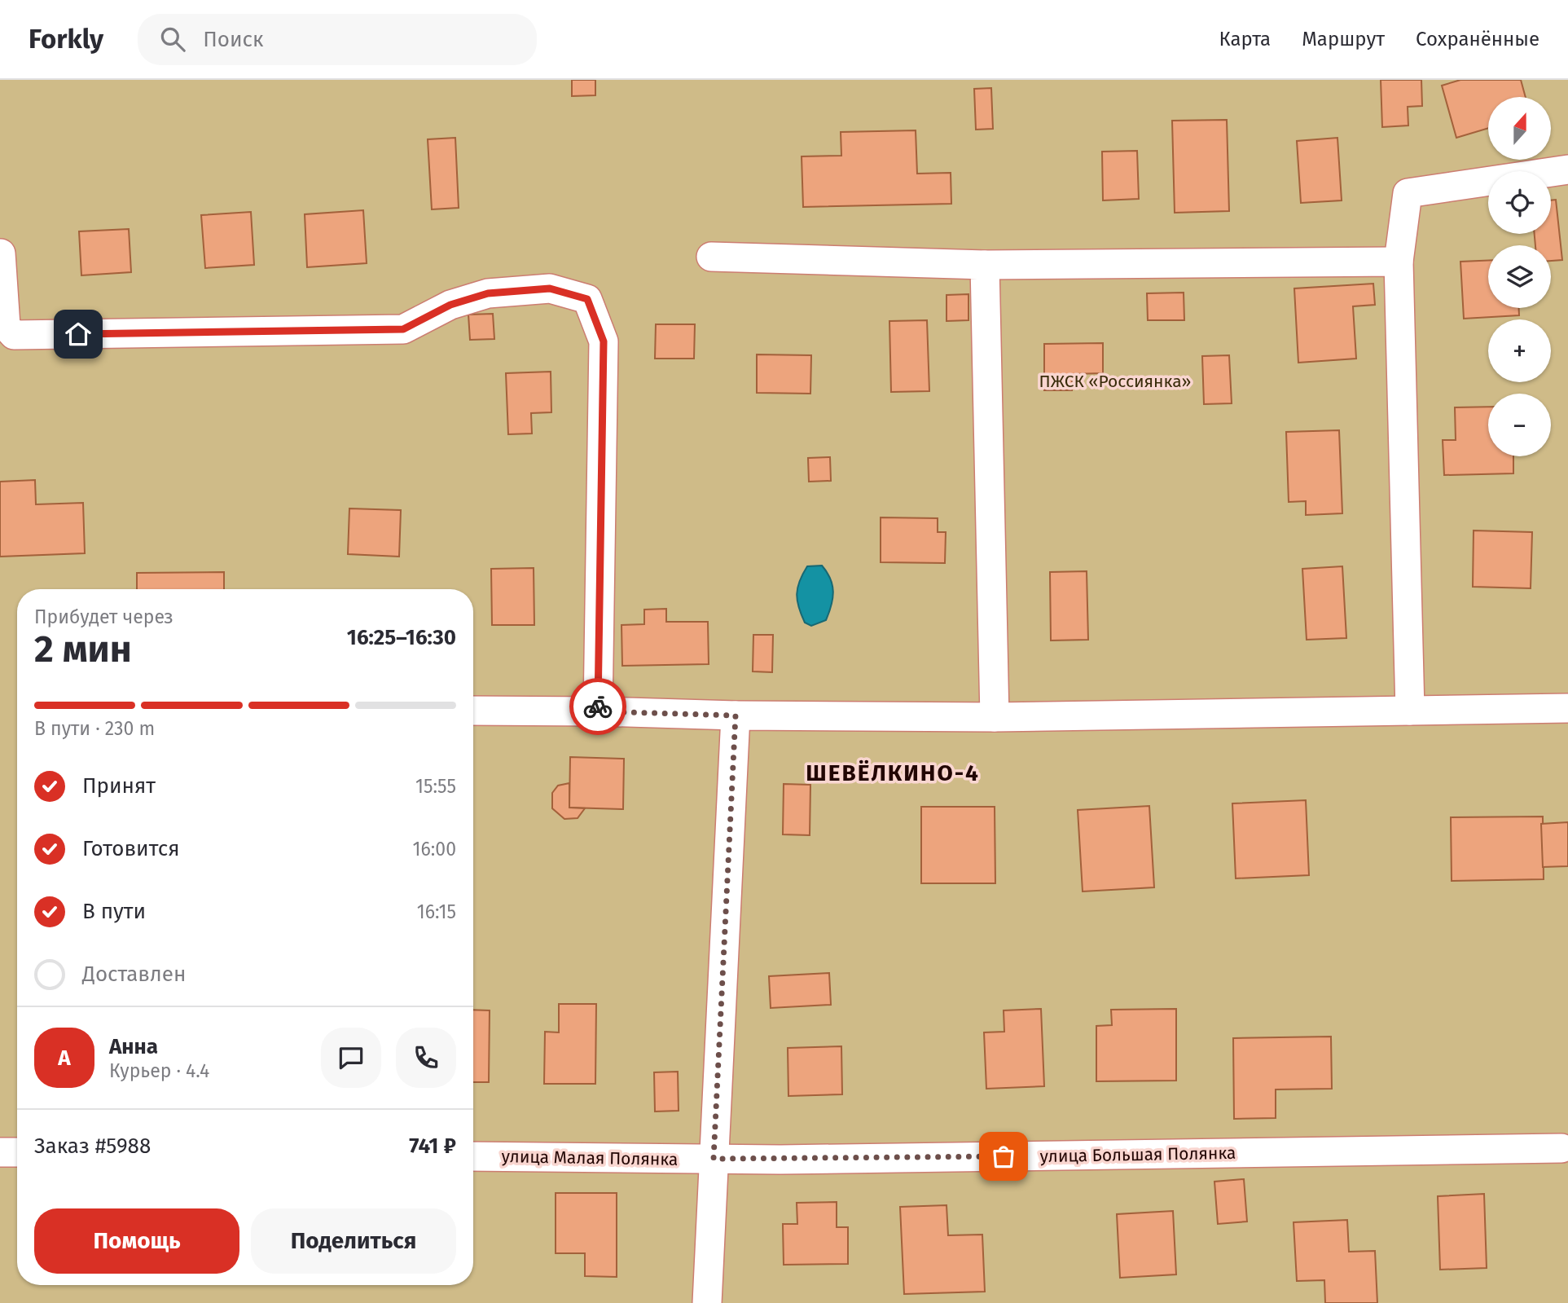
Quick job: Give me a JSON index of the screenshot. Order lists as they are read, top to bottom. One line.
{"streets":{"street":["улица Большая Полянка","улица Малая Полянка"]},"crossings":[["улица Большая Полянка","улица Малая Полянка"]],"districts":["ШЕВЁЛКИНО-4"],"parks":["ПЖСК «Россиянка»"],"north":"top","page":{"header":"Forkly","search":"Поиск","nav":["Карта","Маршрут","Сохранённые"],"map_buttons":["+","−"],"heading":["2 мин","Прибудет через","16:25–16:30"],"panel":["Анна","Курьер · 4.4","Заказ #5988","741 ₽"],"bar":"В пути · 230 m","list":[["Принят","15:55"],["Готовится","16:00"],["В пути","16:15"],"Доставлен"],"round":"А","buttons":["Помощь","Поделиться"]}}
